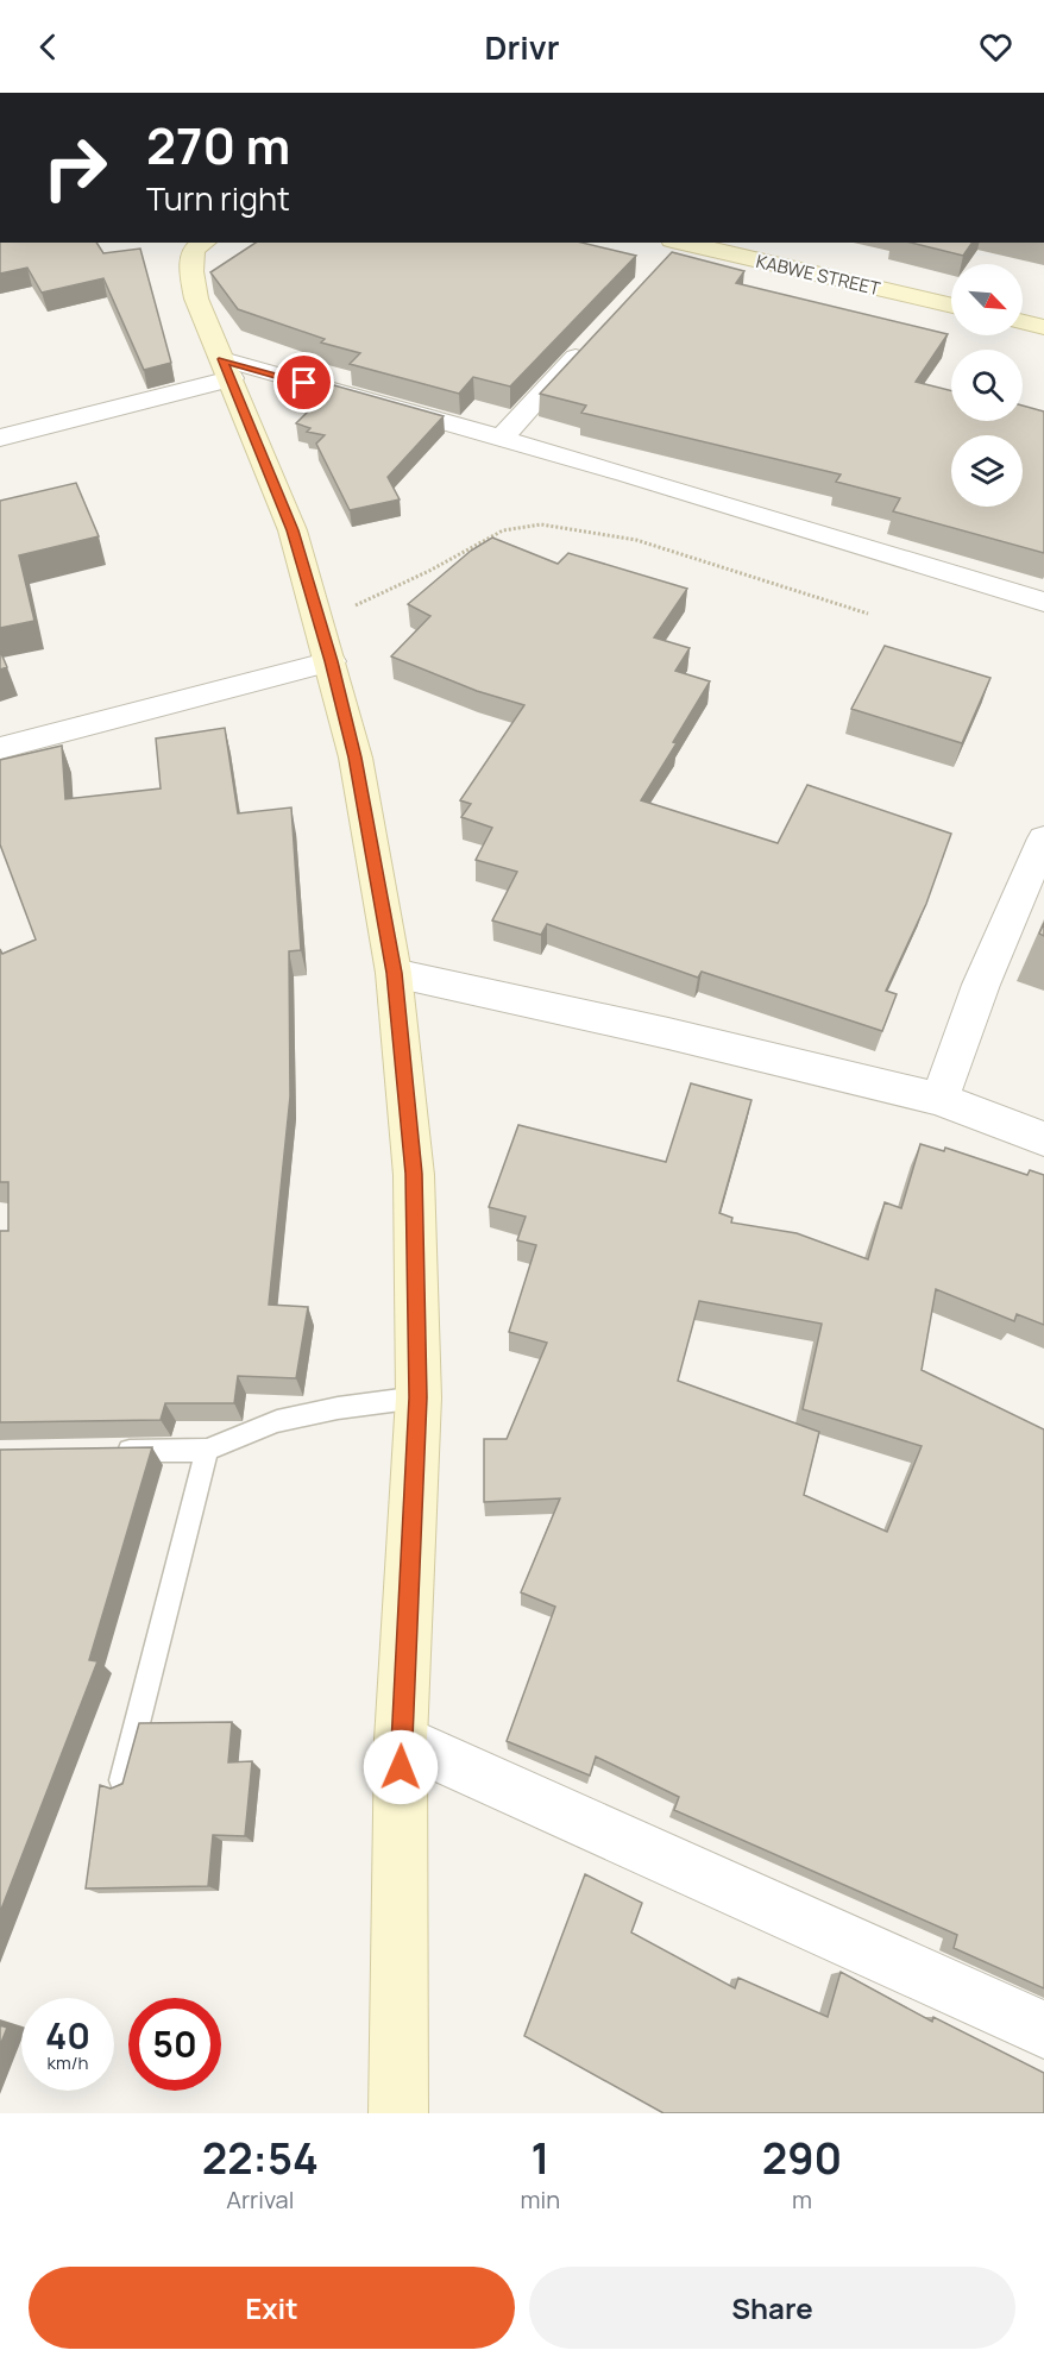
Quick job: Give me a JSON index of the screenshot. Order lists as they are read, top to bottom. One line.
{"streets":{"main road":["KABWE STREET"]},"north":"bottom right","page":{"header":"Drivr","turn":["270 m","Turn right"],"speed":"40 km/h","limit":"50","eta":["22:54","Arrival","1","min","290","m"],"buttons":["Exit","Share"]}}
